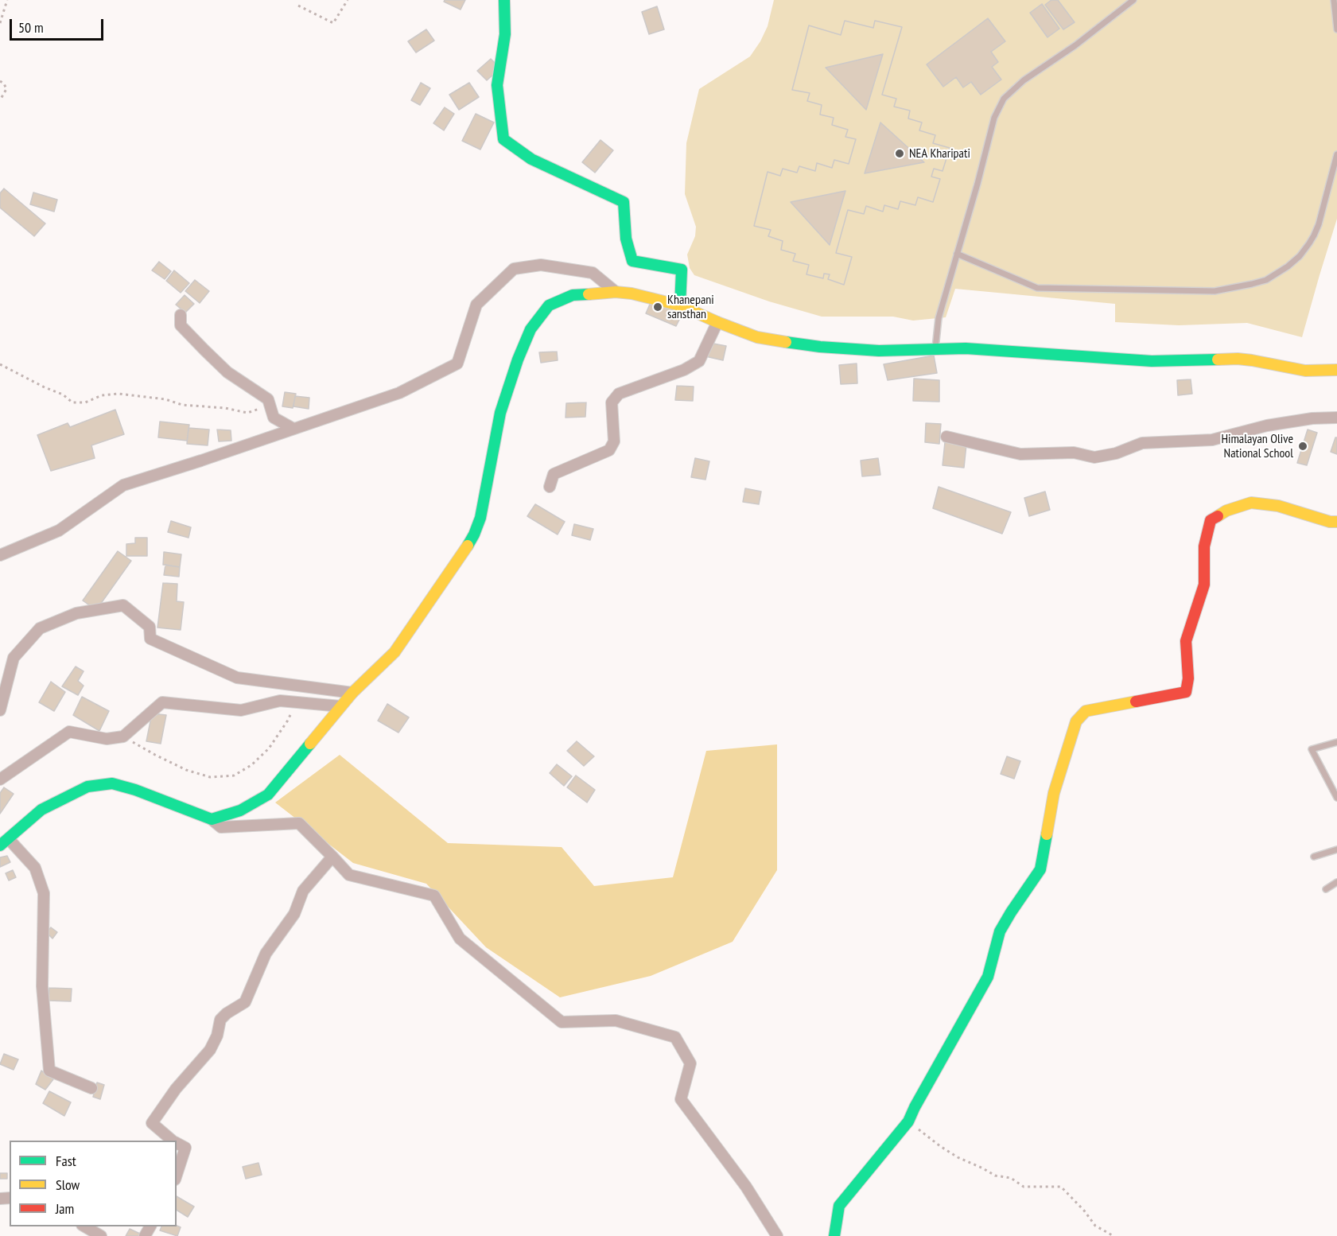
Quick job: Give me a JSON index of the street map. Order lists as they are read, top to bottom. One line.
{"places":["NEA Kharipati","Khanepani sansthan","Himalayan Olive National School"],"legend":["Fast","Slow","Jam"],"scale_bar":"50 m"}
